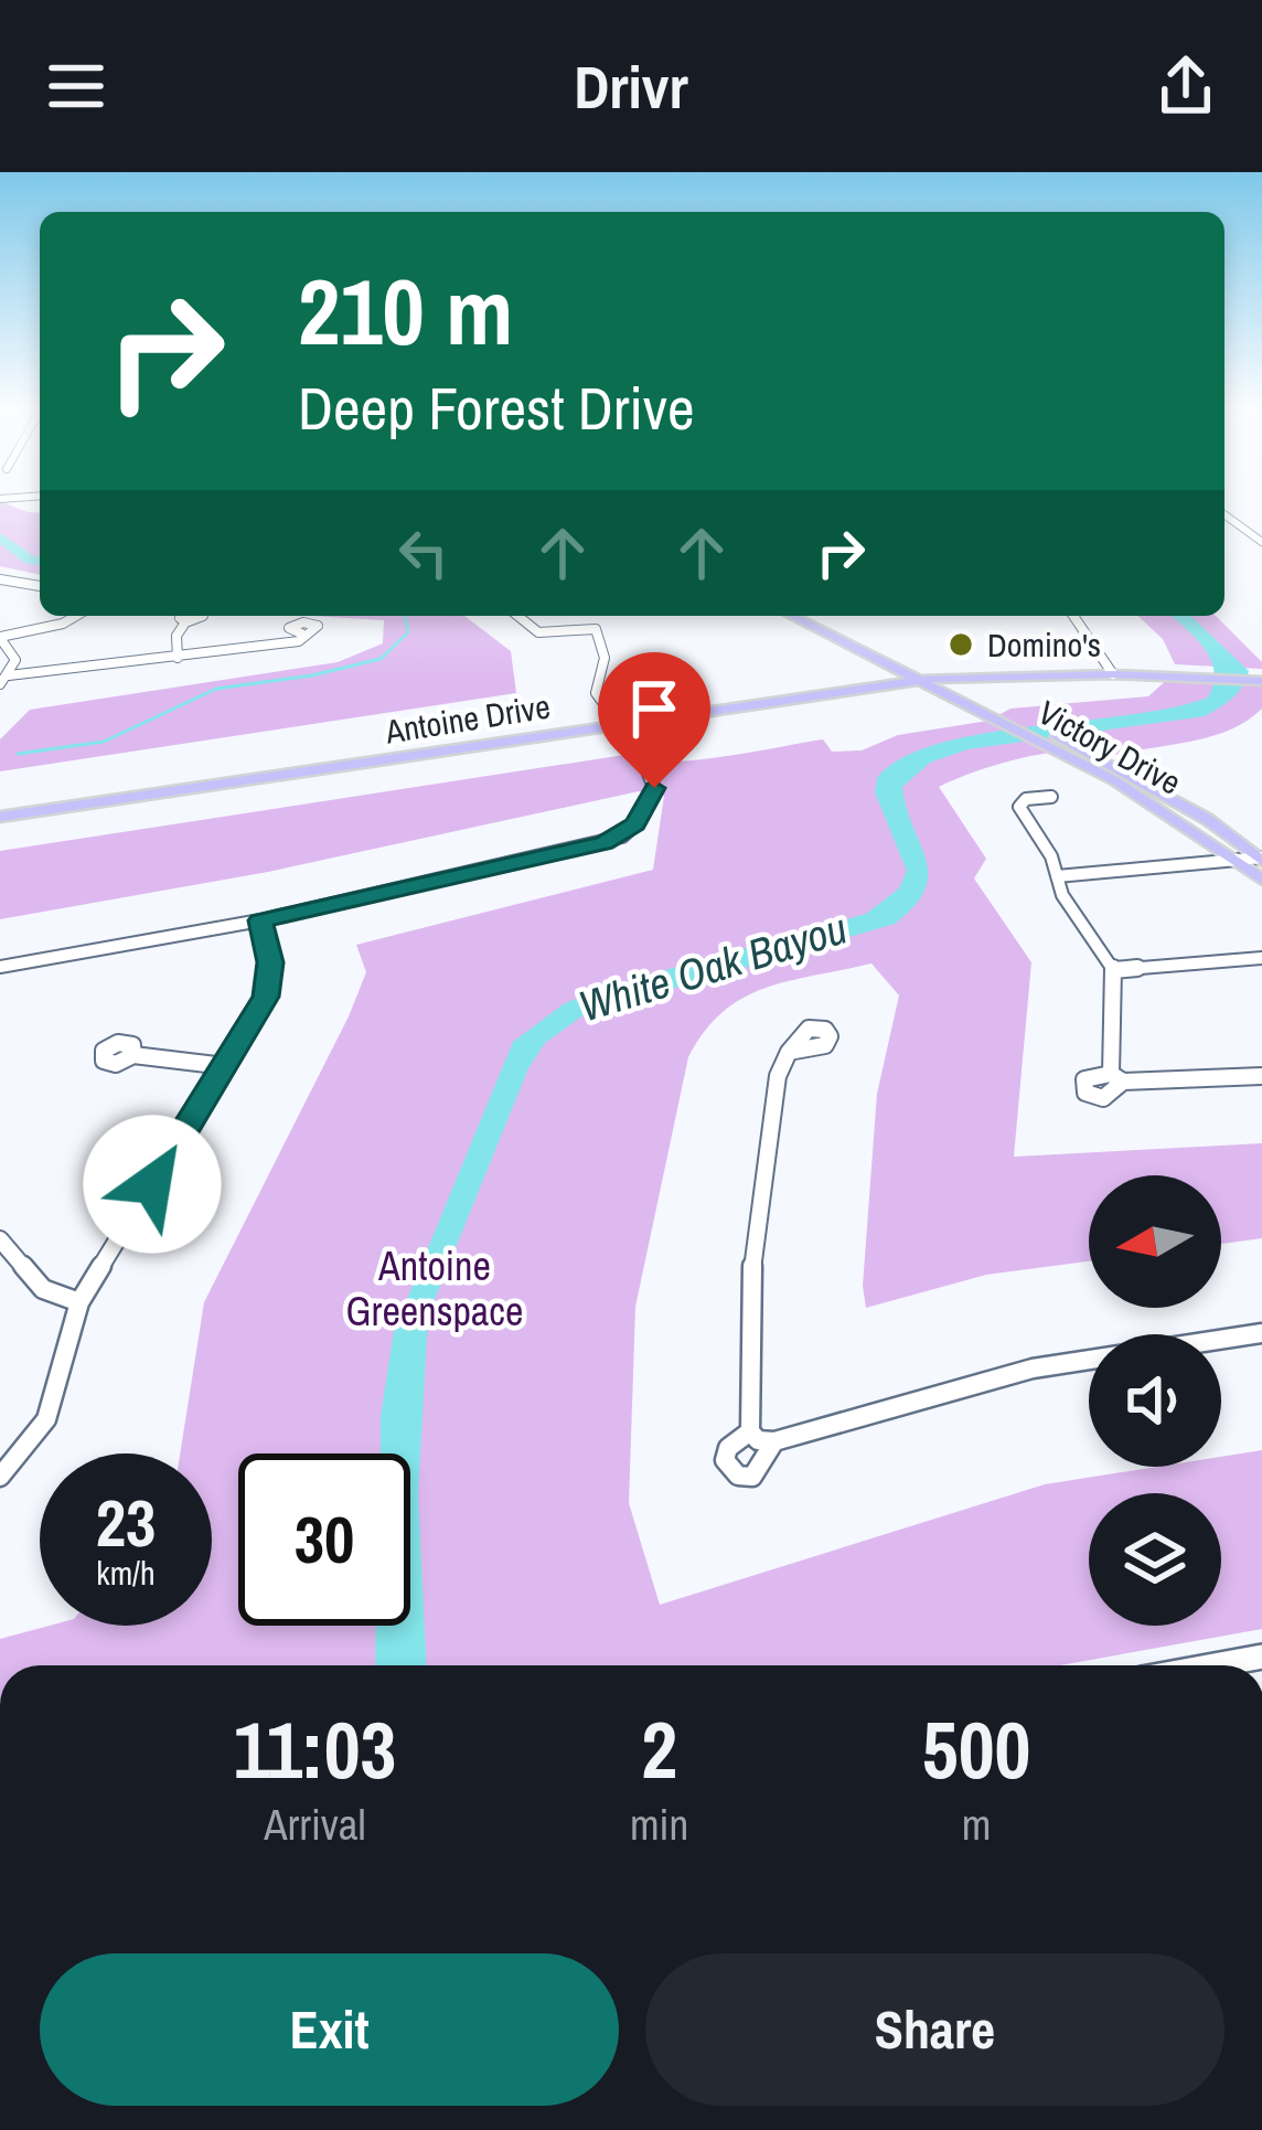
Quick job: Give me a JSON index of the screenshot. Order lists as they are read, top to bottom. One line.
{"streets":{"main road":["Antoine Drive","Victory Drive"]},"crossings":[["Antoine Drive","Victory Drive"]],"water":["White Oak Bayou"],"parks":["Antoine Greenspace"],"places":["Domino's"],"north":"left","page":{"header":"Drivr","turn":["210 m","Deep Forest Drive"],"speed":"23 km/h","limit":"30","eta":["11:03","Arrival","2","min","500","m"],"buttons":["Exit","Share"]}}
